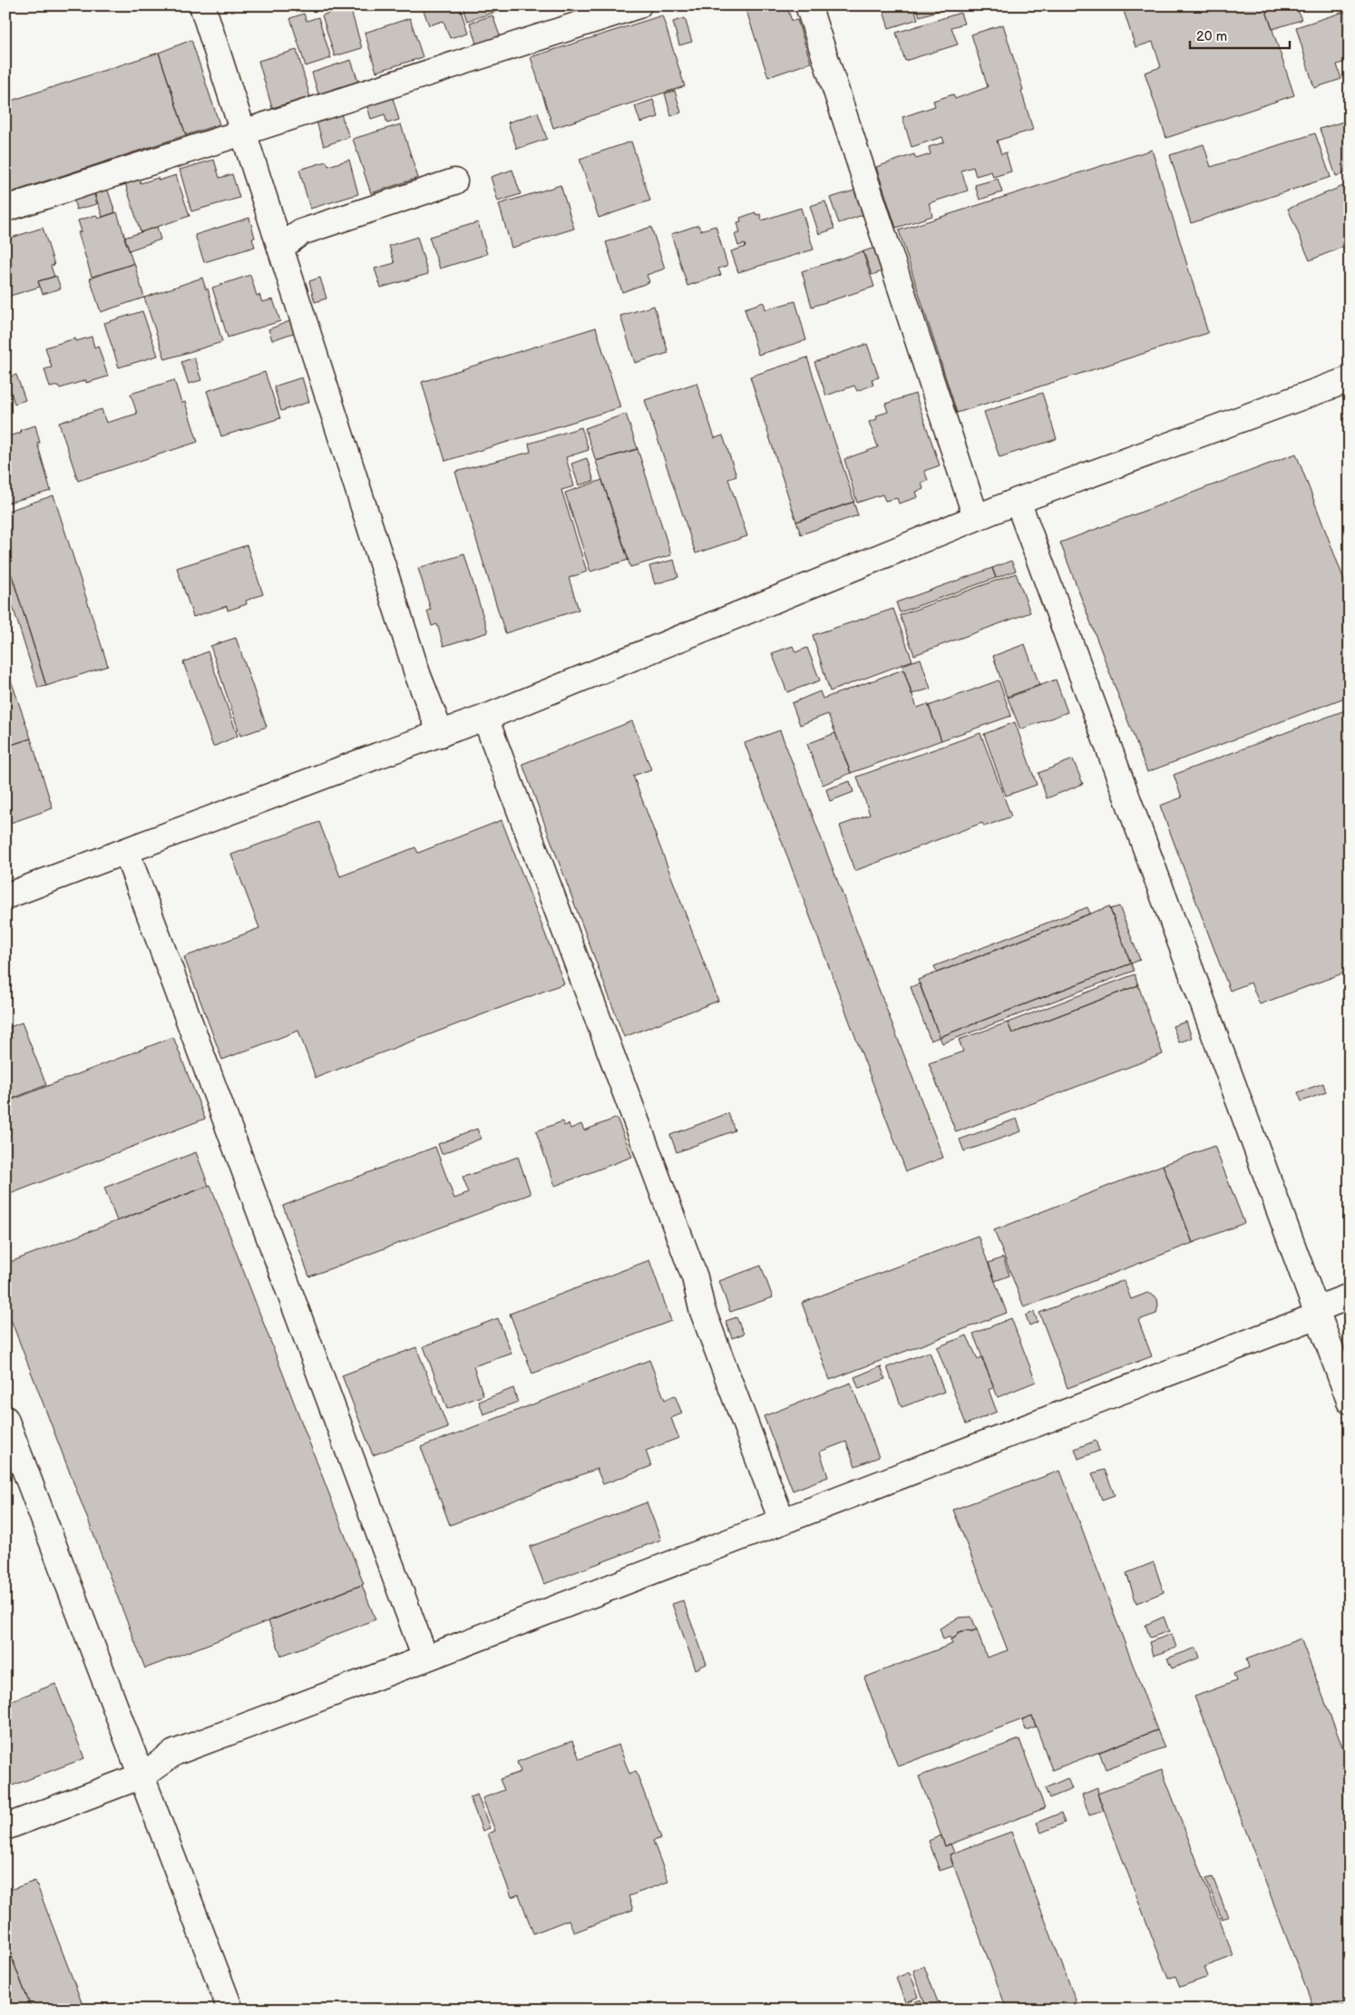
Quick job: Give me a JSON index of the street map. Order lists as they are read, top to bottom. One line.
{"scale_bar":"20 m"}
